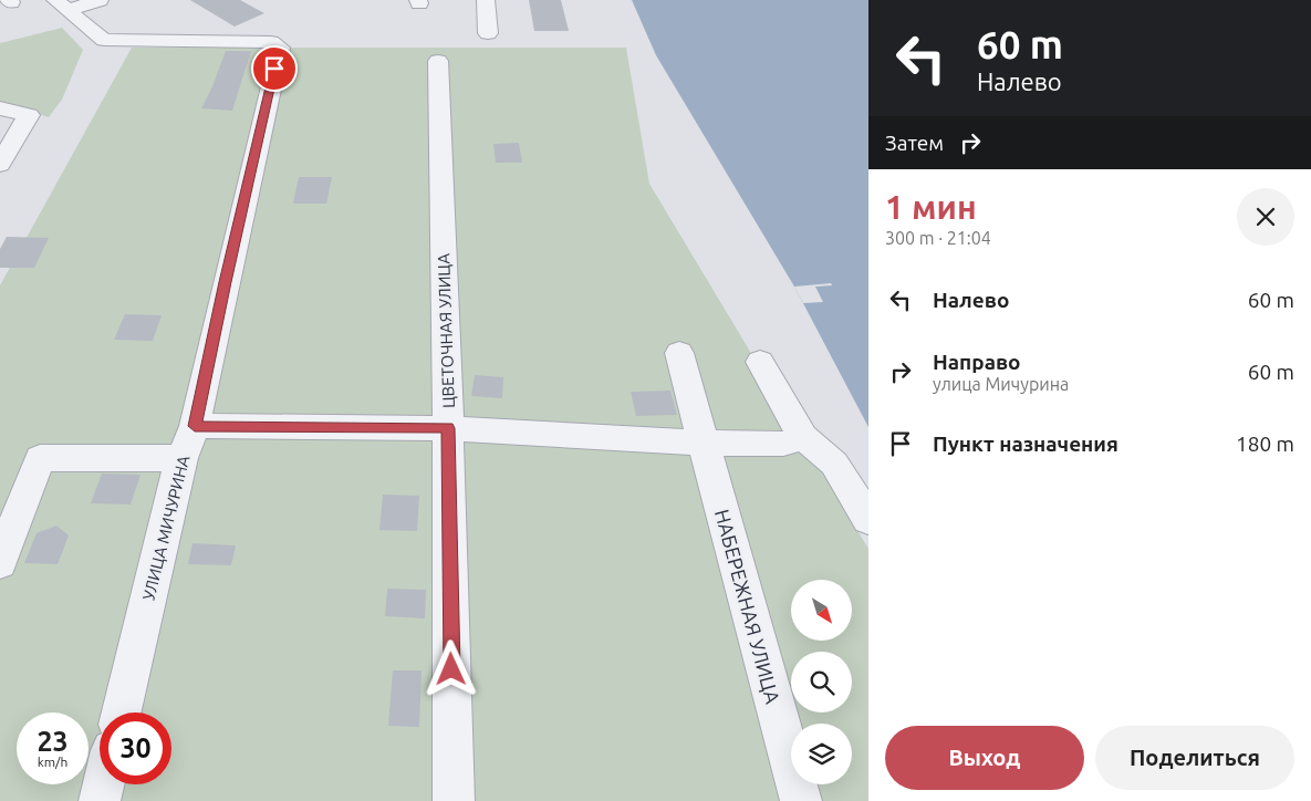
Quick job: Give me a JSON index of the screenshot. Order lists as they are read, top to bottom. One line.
{"streets":{"street":["ЦВЕТОЧНАЯ УЛИЦА","УЛИЦА МИЧУРИНА","НАБЕРЕЖНАЯ УЛИЦА"]},"north":"bottom right","page":{"turn":["60 m","Налево"],"then":"Затем","heading":["1 мин","300 m · 21:04"],"list":[{"name":"Налево","value":"60 m"},{"name":"Направо","note":"улица Мичурина","value":"60 m"},{"name":"Пункт назначения","value":"180 m"}],"speed":"23 km/h","limit":"30","buttons":["Выход","Поделиться"]}}
